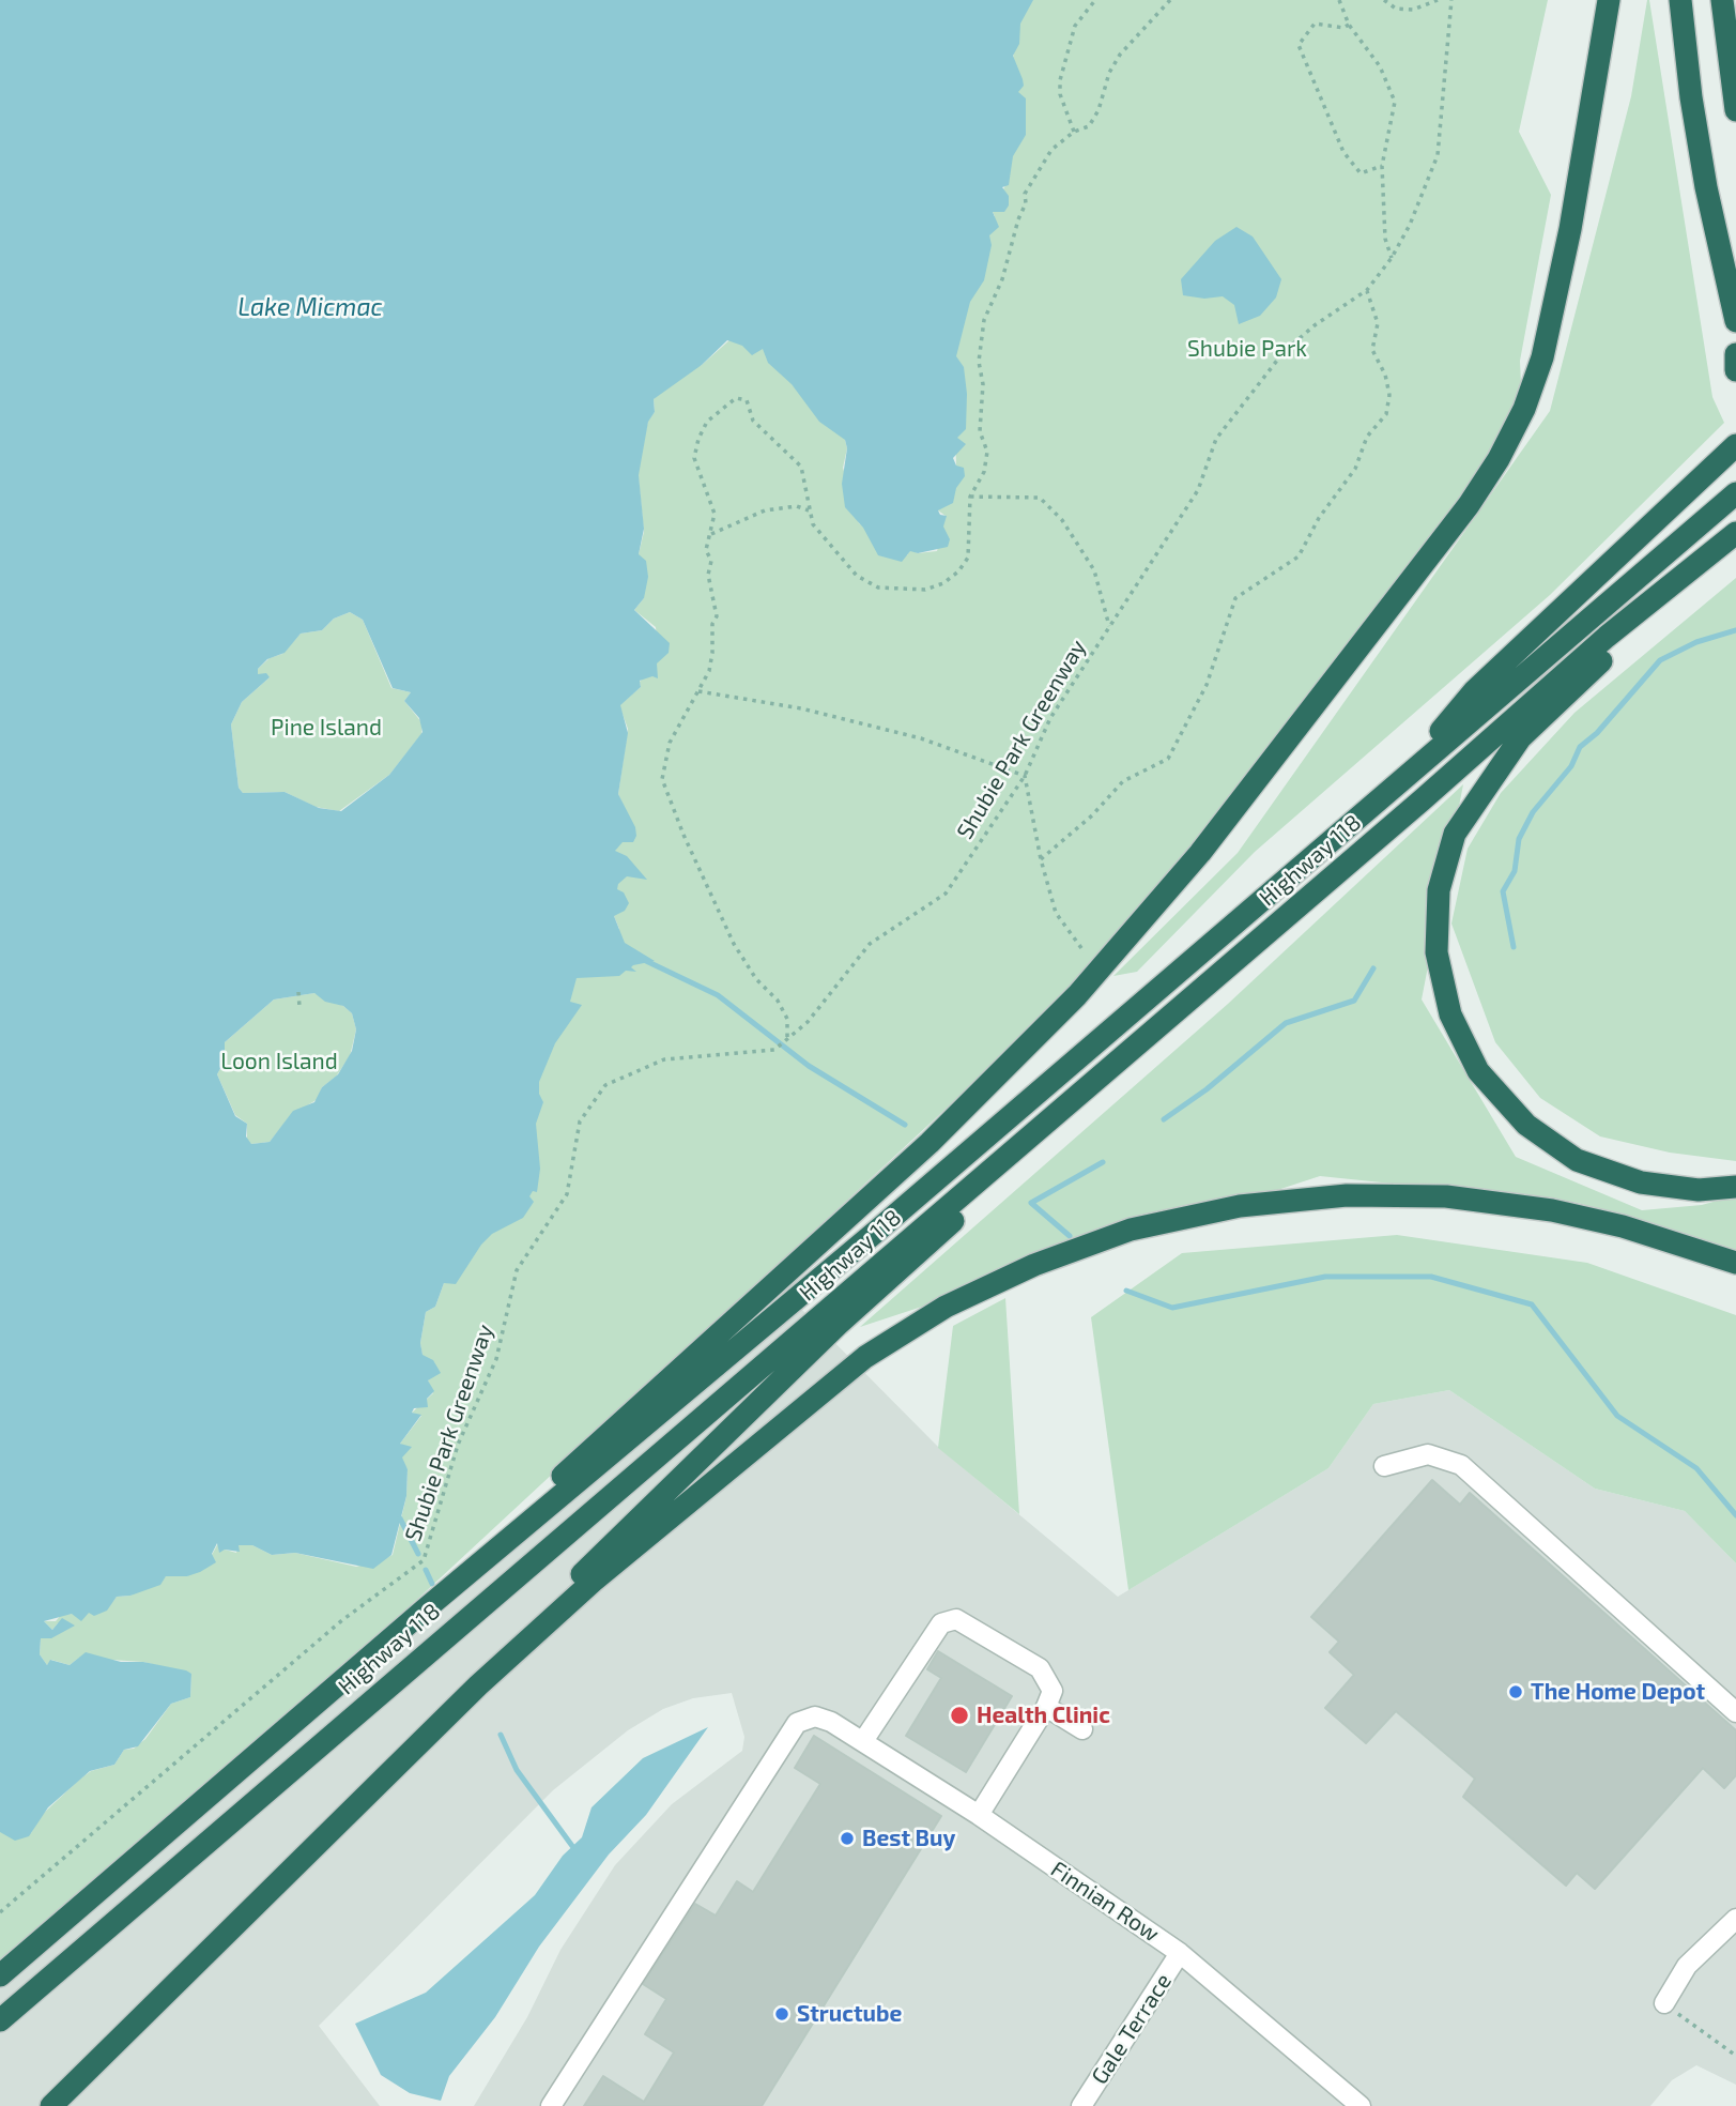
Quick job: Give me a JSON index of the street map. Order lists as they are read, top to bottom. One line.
{"streets":{"highway":["Highway 118"],"street":["Finnian Row","Gale Terrace"],"path":["Shubie Park Greenway"]},"crossings":[["Finnian Row","Gale Terrace"]],"water":["Lake Micmac"],"parks":["Shubie Park","Pine Island","Loon Island"],"places":["The Home Depot","Health Clinic","Best Buy","Structube"]}
